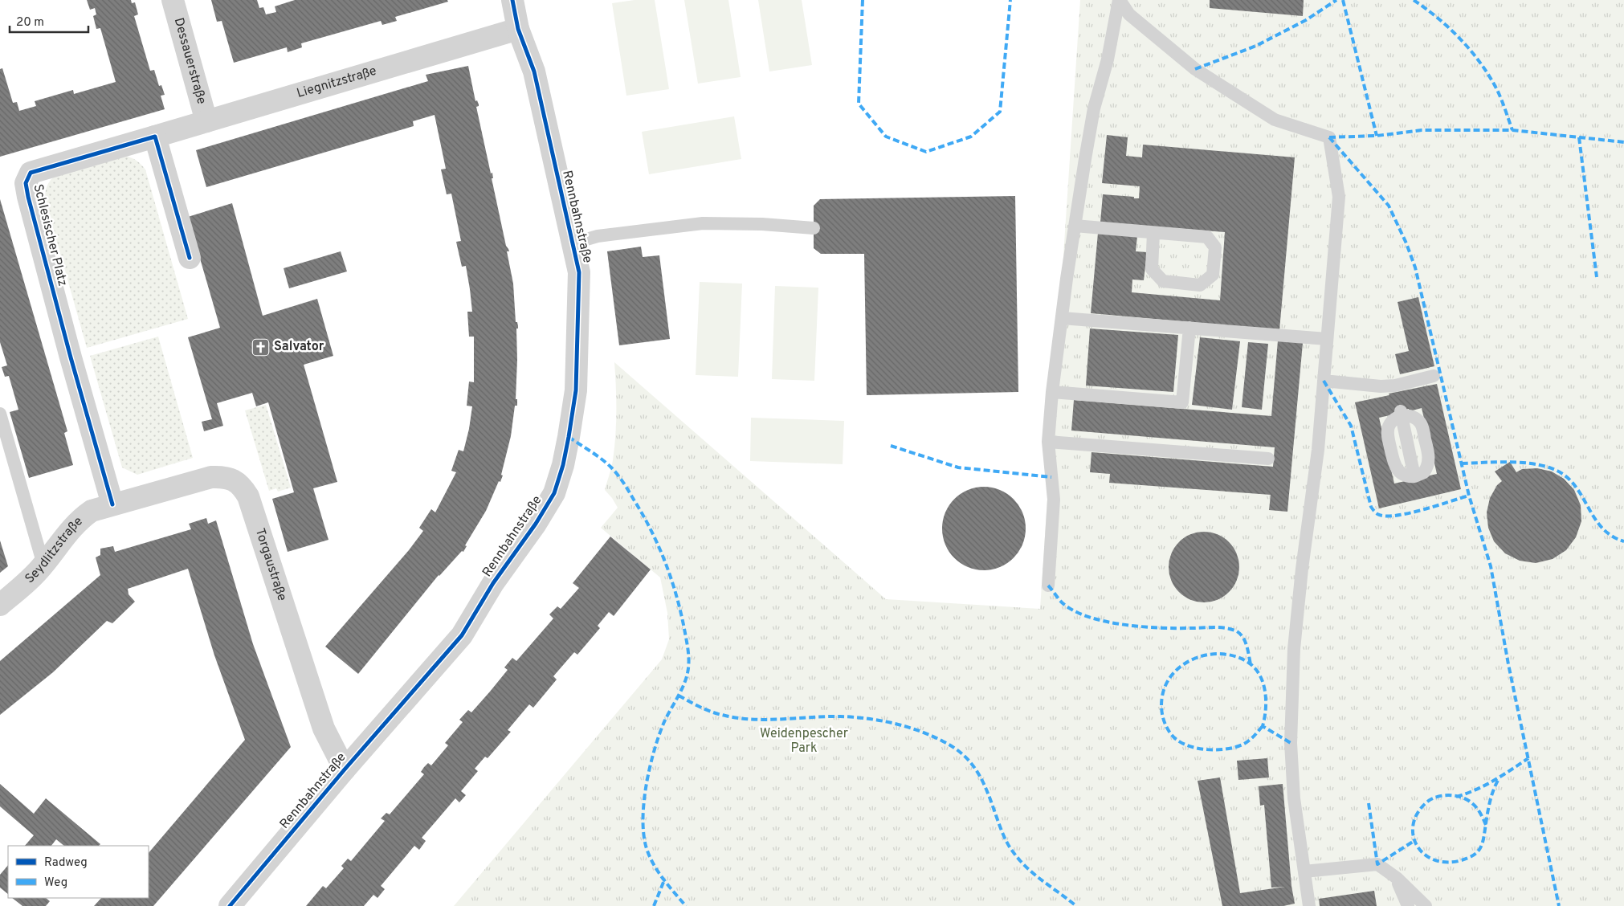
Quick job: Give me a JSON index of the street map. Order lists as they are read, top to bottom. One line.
{"streets":{"street":["Dessauerstraße","Liegnitzstraße","Rennbahnstraße","Schlesischer Platz","Seydlitzstraße","Torgaustraße"]},"crossings":[["Dessauerstraße","Liegnitzstraße"],["Liegnitzstraße","Rennbahnstraße"],["Liegnitzstraße","Schlesischer Platz"],["Rennbahnstraße","Torgaustraße"],["Schlesischer Platz","Seydlitzstraße"],["Schlesischer Platz","Torgaustraße"],["Seydlitzstraße","Torgaustraße"]],"parks":["Weidenpescher Park"],"places":{"church":["Salvator"]},"legend":["Radweg","Weg"],"scale_bar":"20 m"}
